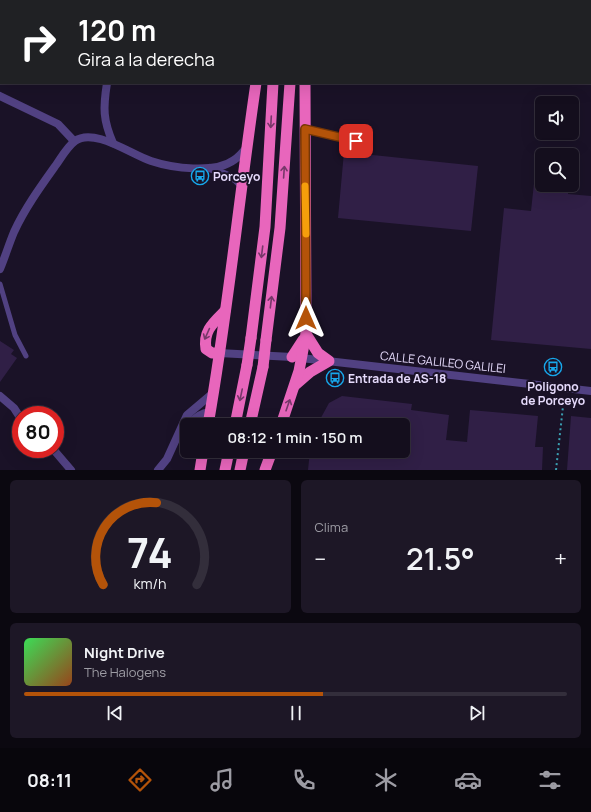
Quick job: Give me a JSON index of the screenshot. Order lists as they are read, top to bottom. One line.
{"streets":{"street":["CALLE GALILEO GALILEI"]},"places":{"bus stop":["Porceyo","Poligono de Porceyo","Entrada de AS-18"]},"page":{"turn":["120 m","Gira a la derecha"],"limit":"80","trip":"08:12 · 1 min · 150 m","tile":"Clima","heat":["−","21.5°","+"],"song":["Night Drive","The Halogens"],"tabs":"08:11","gauge":["74","km/h"]}}
